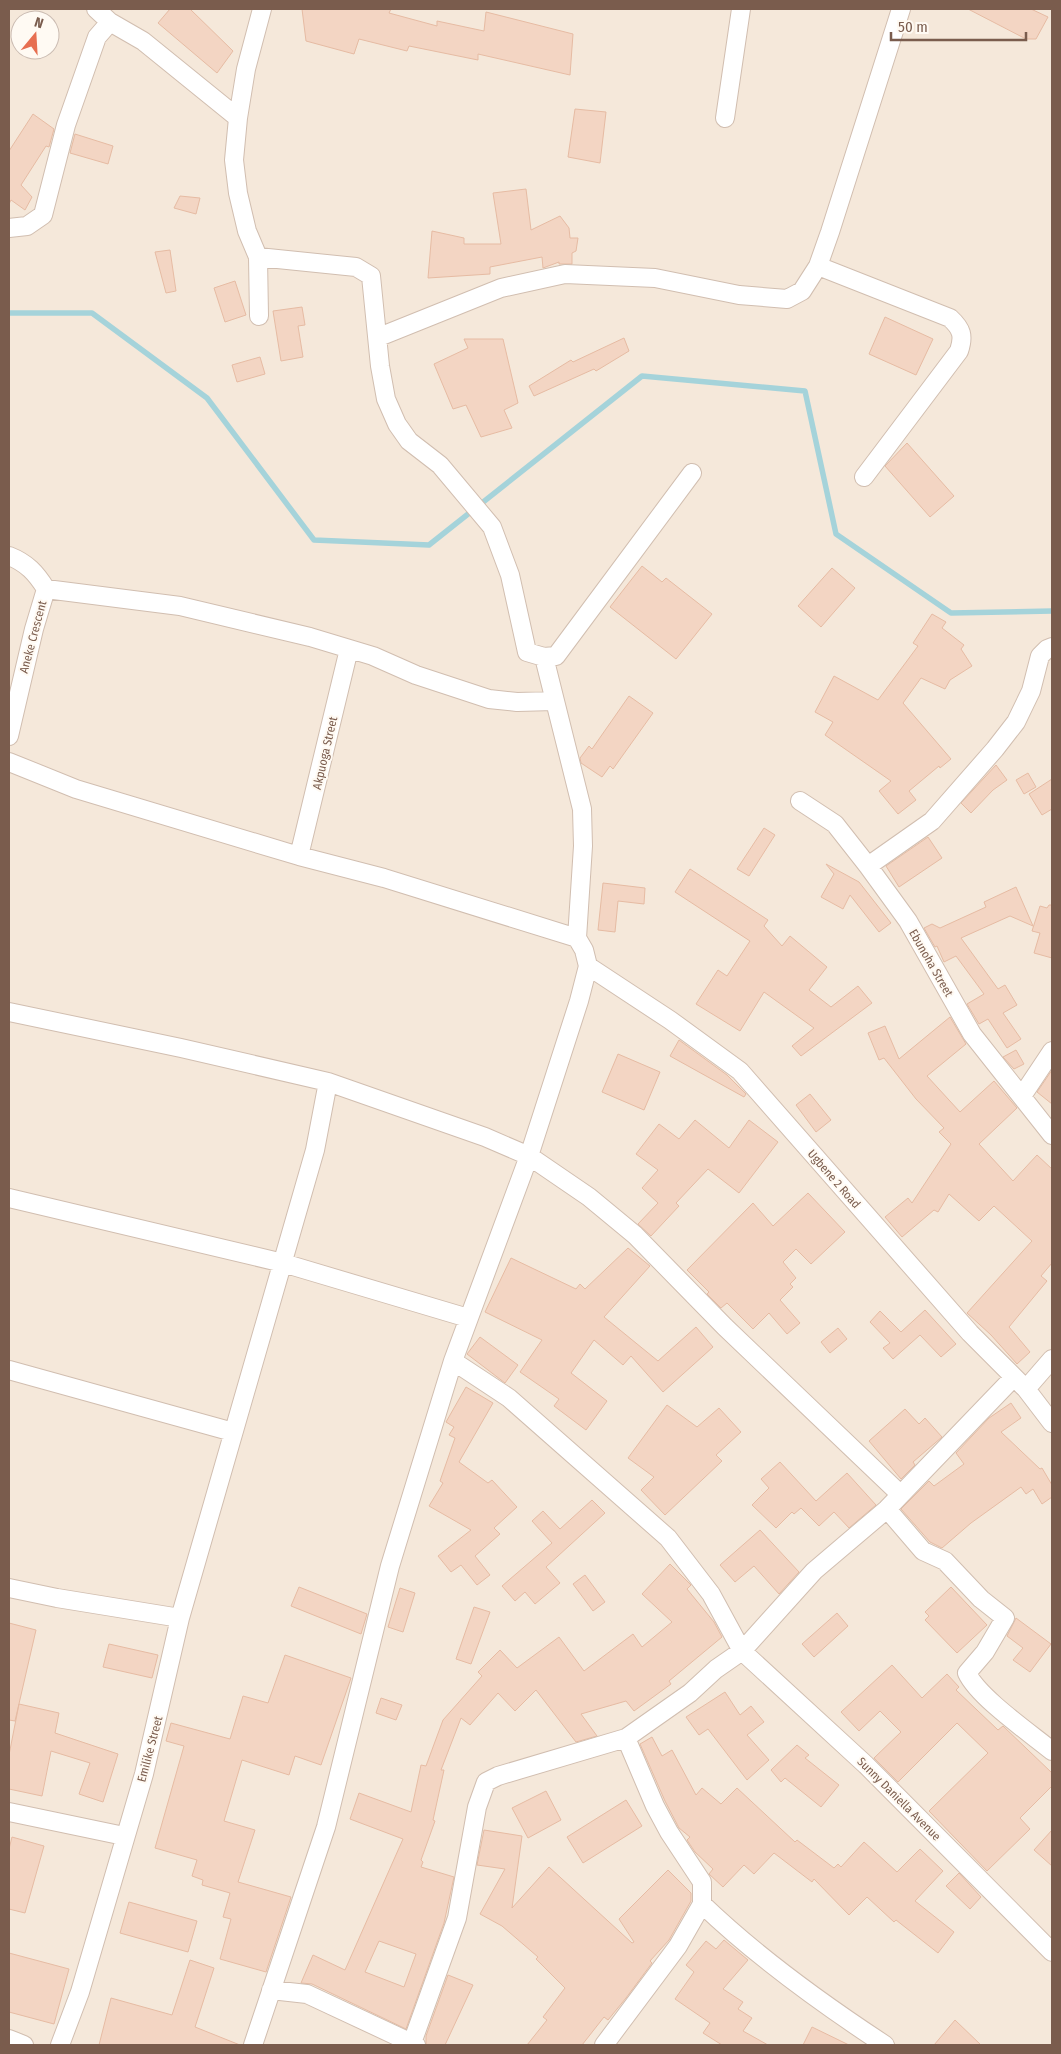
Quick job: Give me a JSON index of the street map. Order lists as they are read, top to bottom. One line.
{"streets":{"street":["Aneke Crescent","Akpuoga Street","Ebunoha Street","Ugbene 2 Road","Emilike Street","Sunny Daniella Avenue"]},"scale_bar":"50 m","north":"top"}
